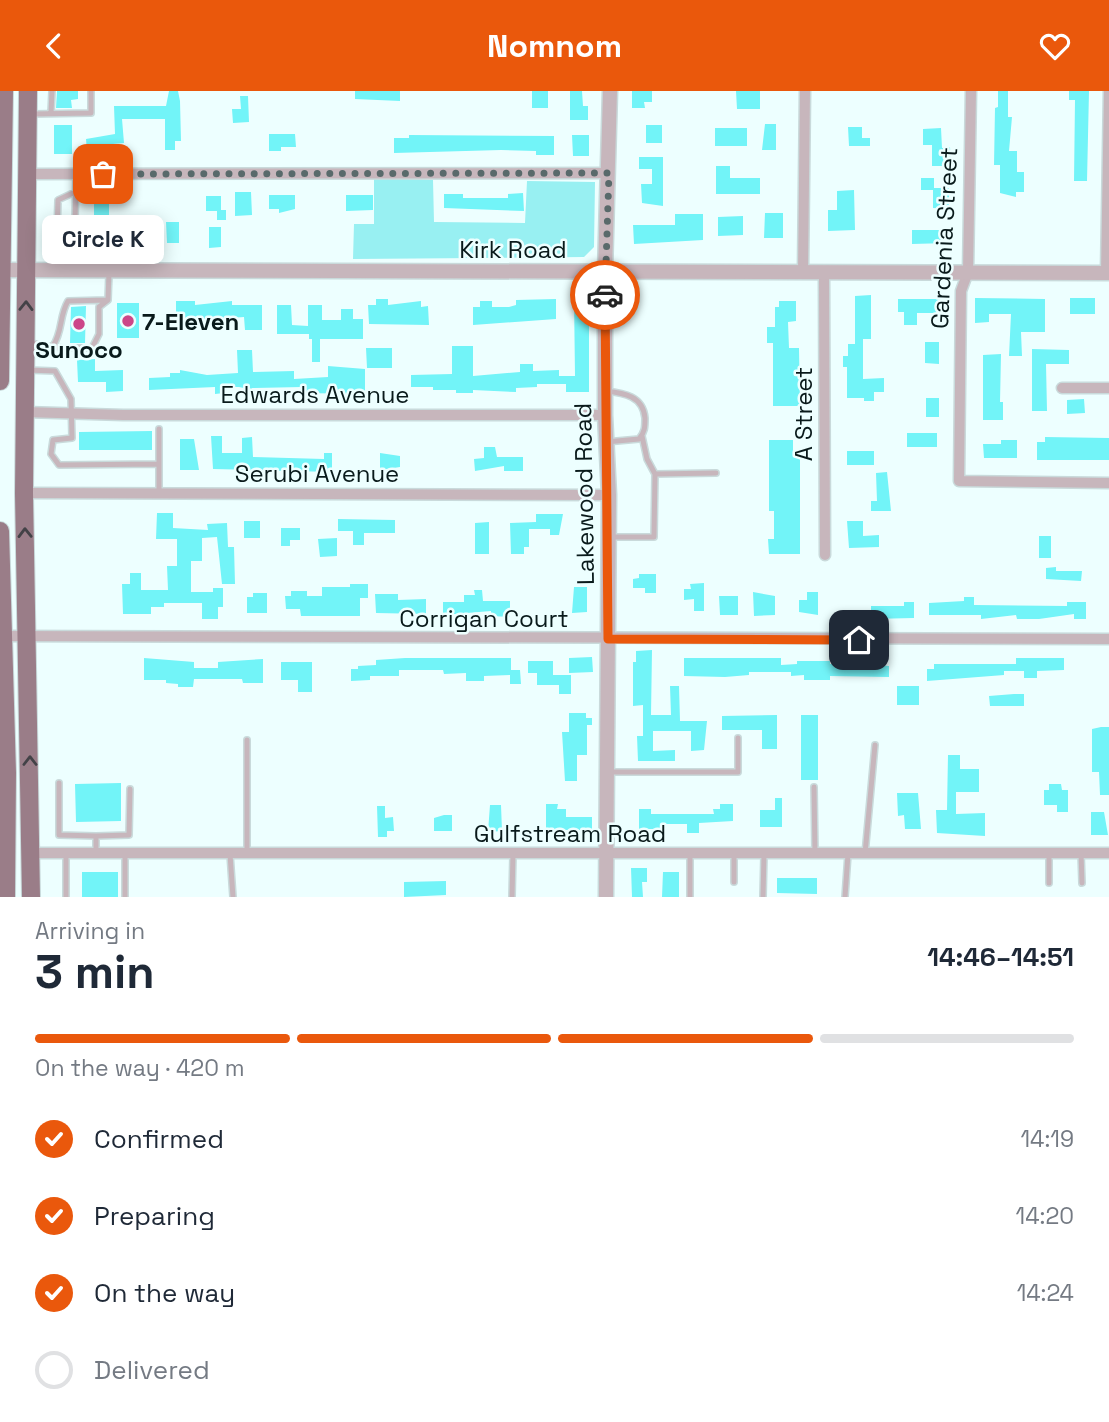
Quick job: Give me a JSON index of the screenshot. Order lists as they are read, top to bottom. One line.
{"streets":{"street":["Gardenia Street","Kirk Road","Edwards Avenue","A Street","Serubi Avenue","Lakewood Road","Corrigan Court","Gulfstream Road"]},"crossings":[["Gardenia Street","Kirk Road"],["Kirk Road","A Street"],["Kirk Road","Lakewood Road"],["Edwards Avenue","Lakewood Road"],["Serubi Avenue","Lakewood Road"],["Lakewood Road","Corrigan Court"],["Lakewood Road","Gulfstream Road"]],"places":["Circle K","7-Eleven","Sunoco"],"page":{"header":"Nomnom","bubble":"Circle K","heading":["3 min","Arriving in","14:46–14:51"],"bar":"On the way · 420 m","list":[["Confirmed","14:19"],["Preparing","14:20"],["On the way","14:24"],"Delivered"]}}
